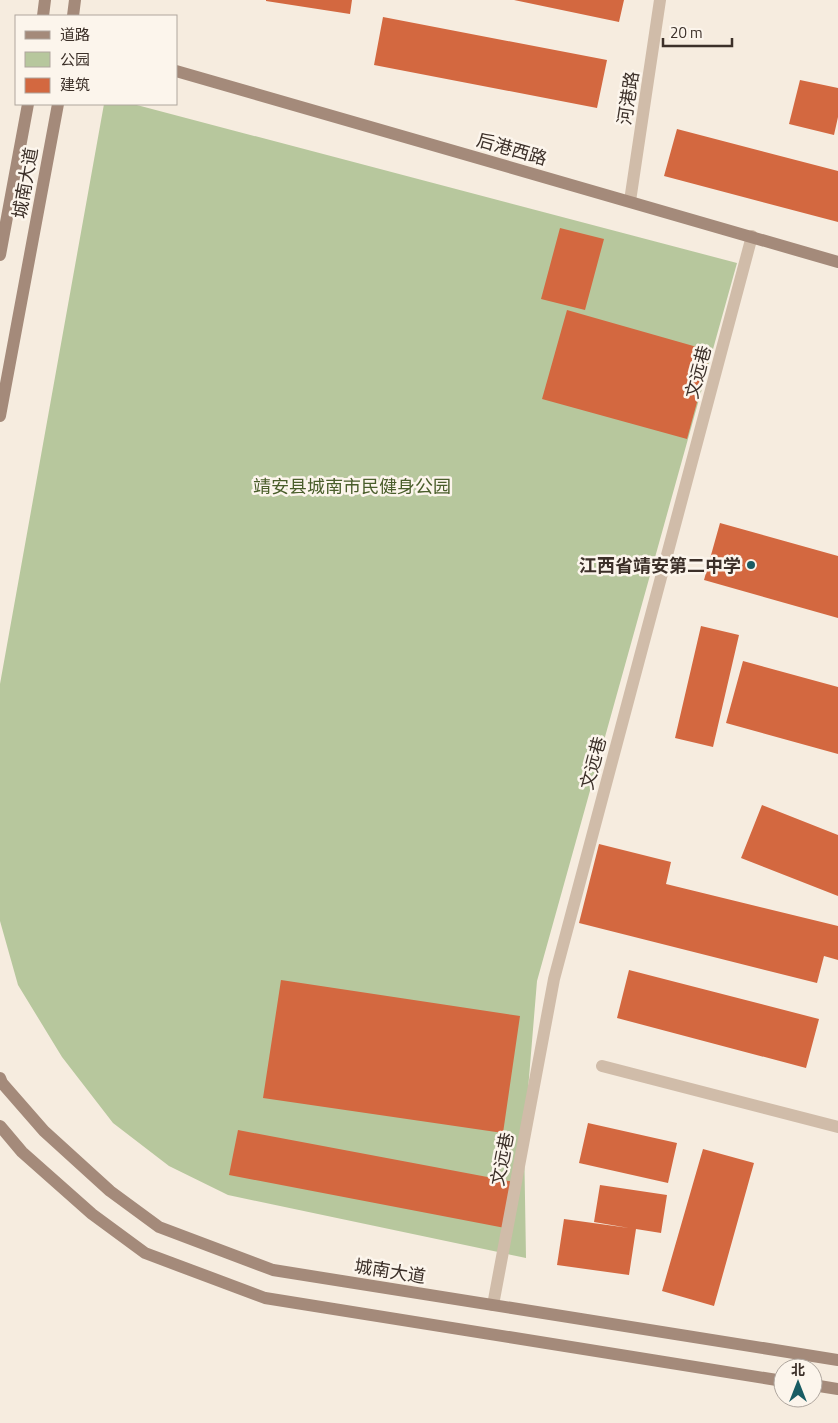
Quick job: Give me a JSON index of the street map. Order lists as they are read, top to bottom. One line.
{"streets":{"main road":["后港西路","城南大道"],"street":["河港路","文远巷"]},"crossings":[["河港路","后港西路"],["后港西路","文远巷"],["城南大道","文远巷"]],"parks":["靖安县城南市民健身公园"],"places":["江西省靖安第二中学"],"legend":["道路","公园","建筑"],"scale_bar":"20 m","north":"top"}
